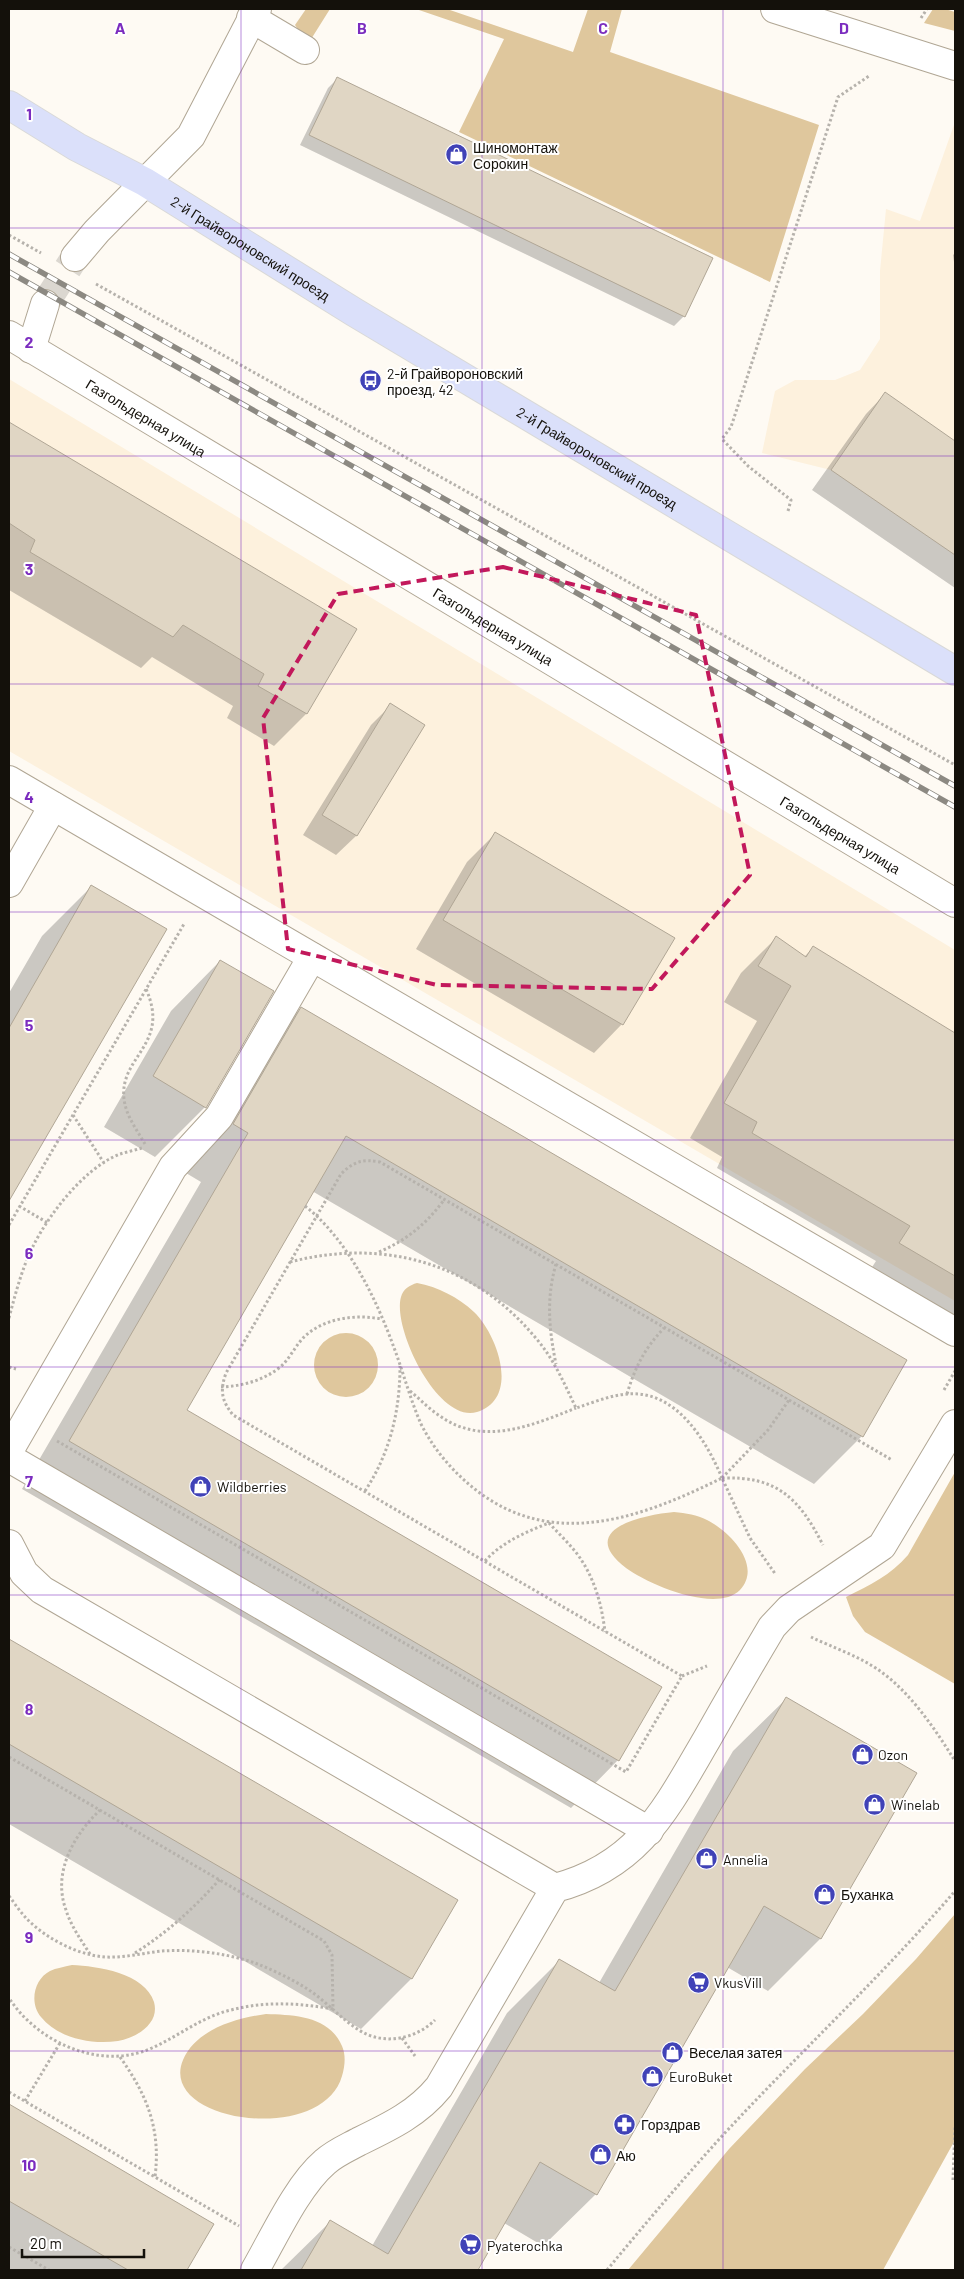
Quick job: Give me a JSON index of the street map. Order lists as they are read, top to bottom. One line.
{"streets":{"main road":["2-й Грайвороновский проезд"],"street":["Газгольдерная улица"]},"places":{"shop":["Шиномонтаж Сорокин","Wildberries","Ozon","Winelab","Annelia","Буханка","Веселая затея","EuroBuket","Аю"],"bus stop":["2-й Грайвороновский проезд, 42"],"supermarket":["VkusVill","Pyaterochka"],"pharmacy":["Горздрав"]},"scale_bar":"20 m","grid":{"columns":["A","B","C","D"],"rows":["1","2","3","4","5","6","7","8","9","10"]}}
